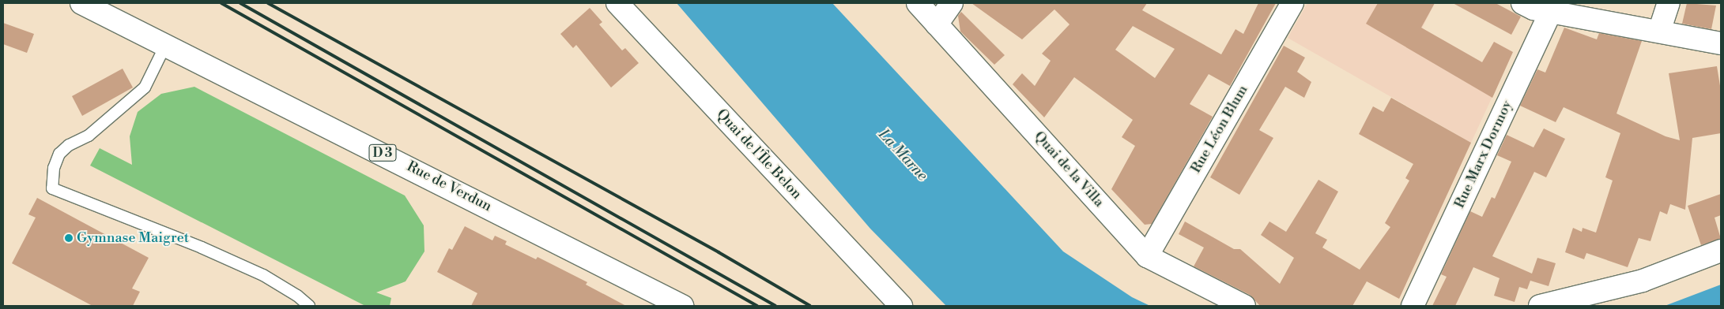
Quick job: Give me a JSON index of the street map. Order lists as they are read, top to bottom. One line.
{"streets":{"street":["Rue Léon Blum","D 3","Quai de l'Île Belon","Rue Marx Dormoy","Quai de la Villa","Rue de Verdun"]},"crossings":[["Rue Léon Blum","Quai de la Villa"]],"water":["La Marne"],"places":["Gymnase Maigret"]}
